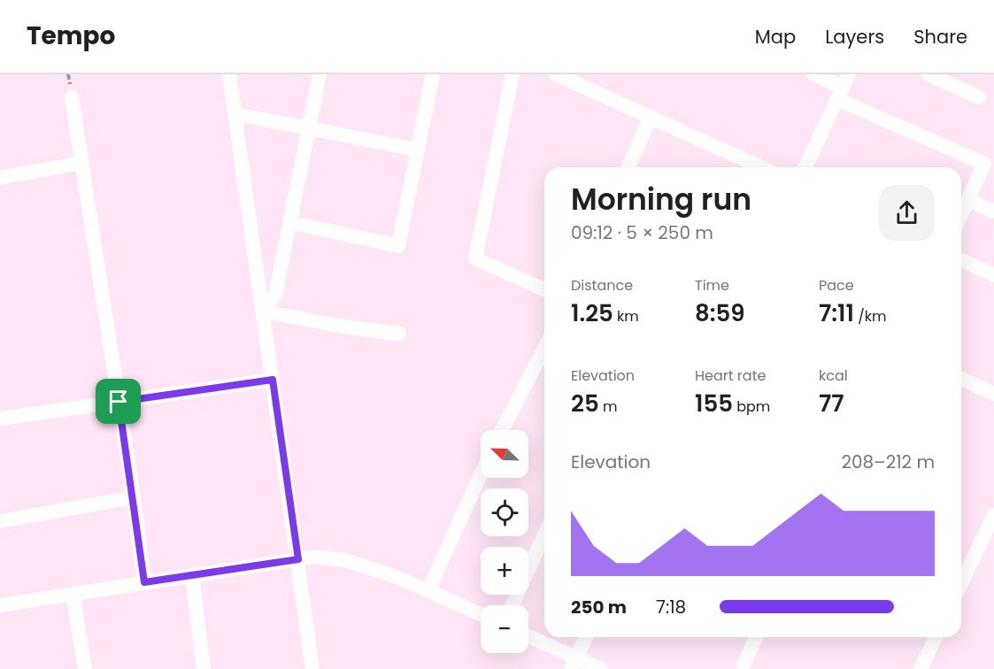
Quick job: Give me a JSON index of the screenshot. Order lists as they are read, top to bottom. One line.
{"north":"top left","page":{"header":"Tempo","nav":["Map","Layers","Share"],"heading":["Morning run","09:12 · 5 × 250 m"],"stats":[["Distance","1.25 km"],["Time","8:59"],["Pace","7:11 /km"],["Elevation","25 m"],["Heart rate","155 bpm"],["kcal","77"]],"map_buttons":["+","−"],"chart":["Elevation","208–212 m"],"list":[{"name":"250 m","note":"7:18"}]}}
